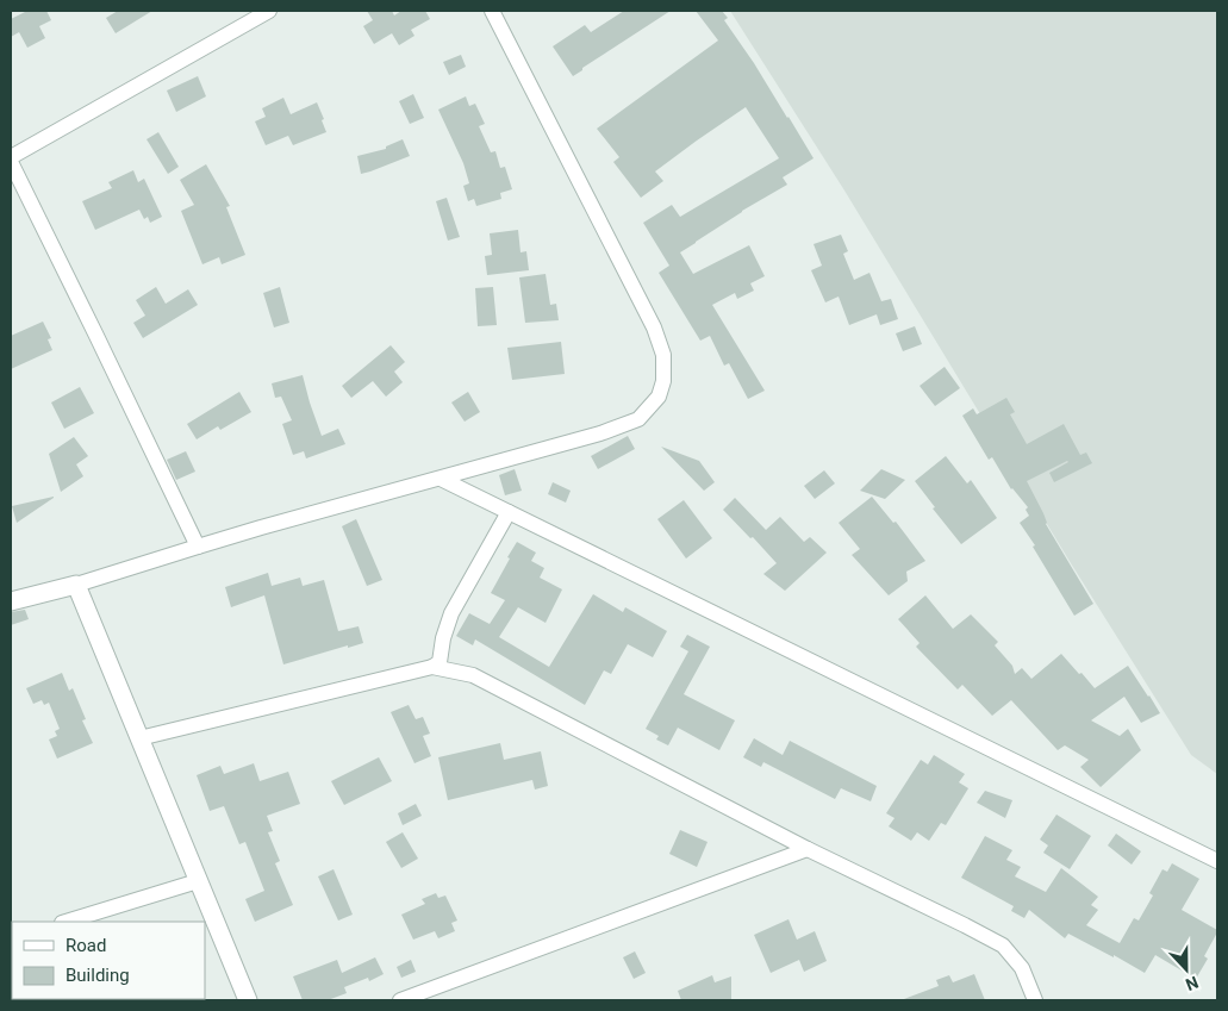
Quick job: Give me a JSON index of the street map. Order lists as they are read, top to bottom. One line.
{"legend":["Road","Building"],"north":"bottom"}
